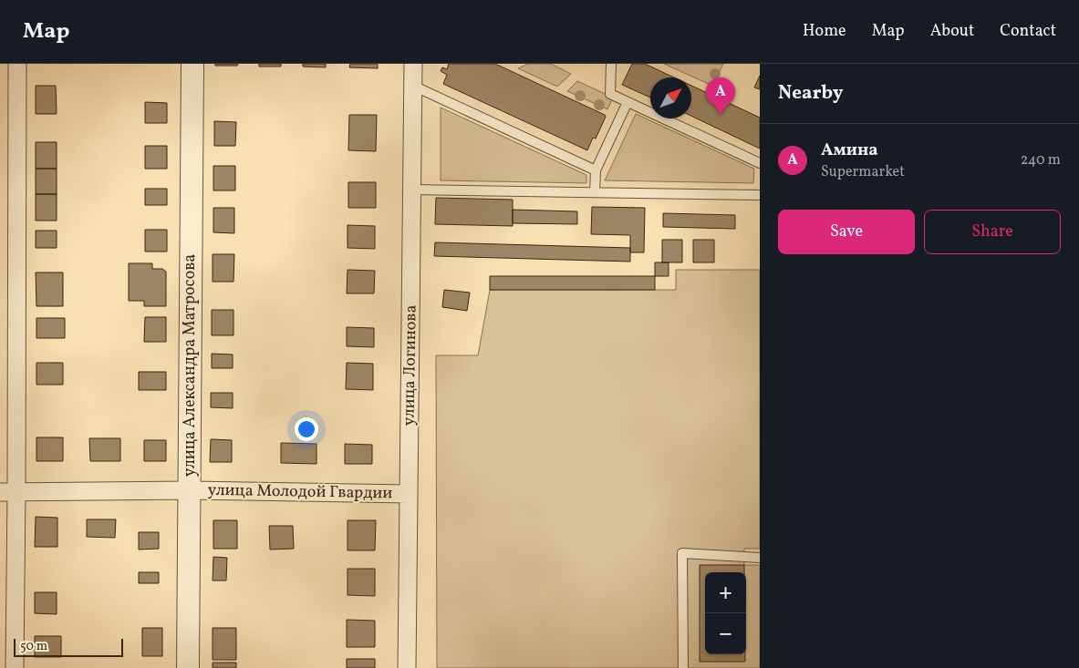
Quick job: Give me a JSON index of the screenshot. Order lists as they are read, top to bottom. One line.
{"streets":{"street":["улица Александра Матросова","улица Логинова","улица Молодой Гвардии"]},"crossings":[["улица Александра Матросова","улица Молодой Гвардии"],["улица Логинова","улица Молодой Гвардии"]],"scale_bar":"50 m","north":"top right","page":{"header":"Map","nav":["Home","Map","About","Contact"],"heading":"Nearby","pins":"A","list":[{"mark":"A","name":"Амина","note":"Supermarket","value":"240 m"}],"buttons":["Save","Share"],"map_buttons":["+","−"],"scale":"50 m"}}
